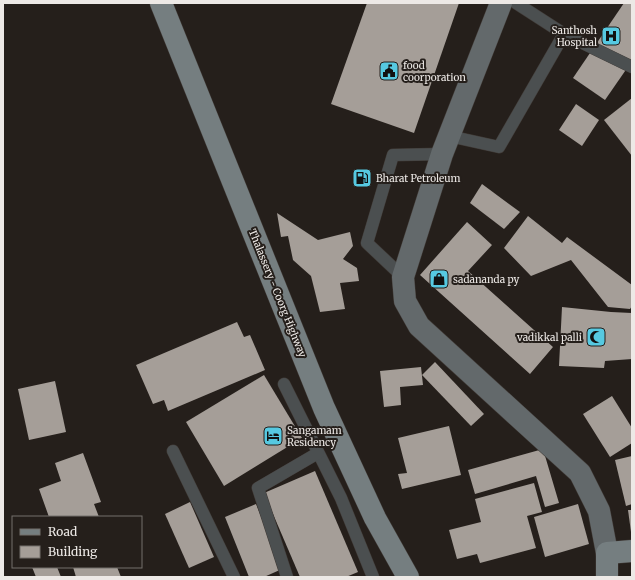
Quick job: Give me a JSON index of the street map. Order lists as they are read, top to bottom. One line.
{"streets":{"main road":["Thalassery - Coorg Highway"]},"places":{"hospital":["Santhosh Hospital"],"public building":["food coorporation"],"fuel station":["Bharat Petroleum"],"shop":["sadananda py"],"mosque":["vadikkal palli"],"hotel":["Sangamam Residency"]},"legend":["Road","Building"]}
